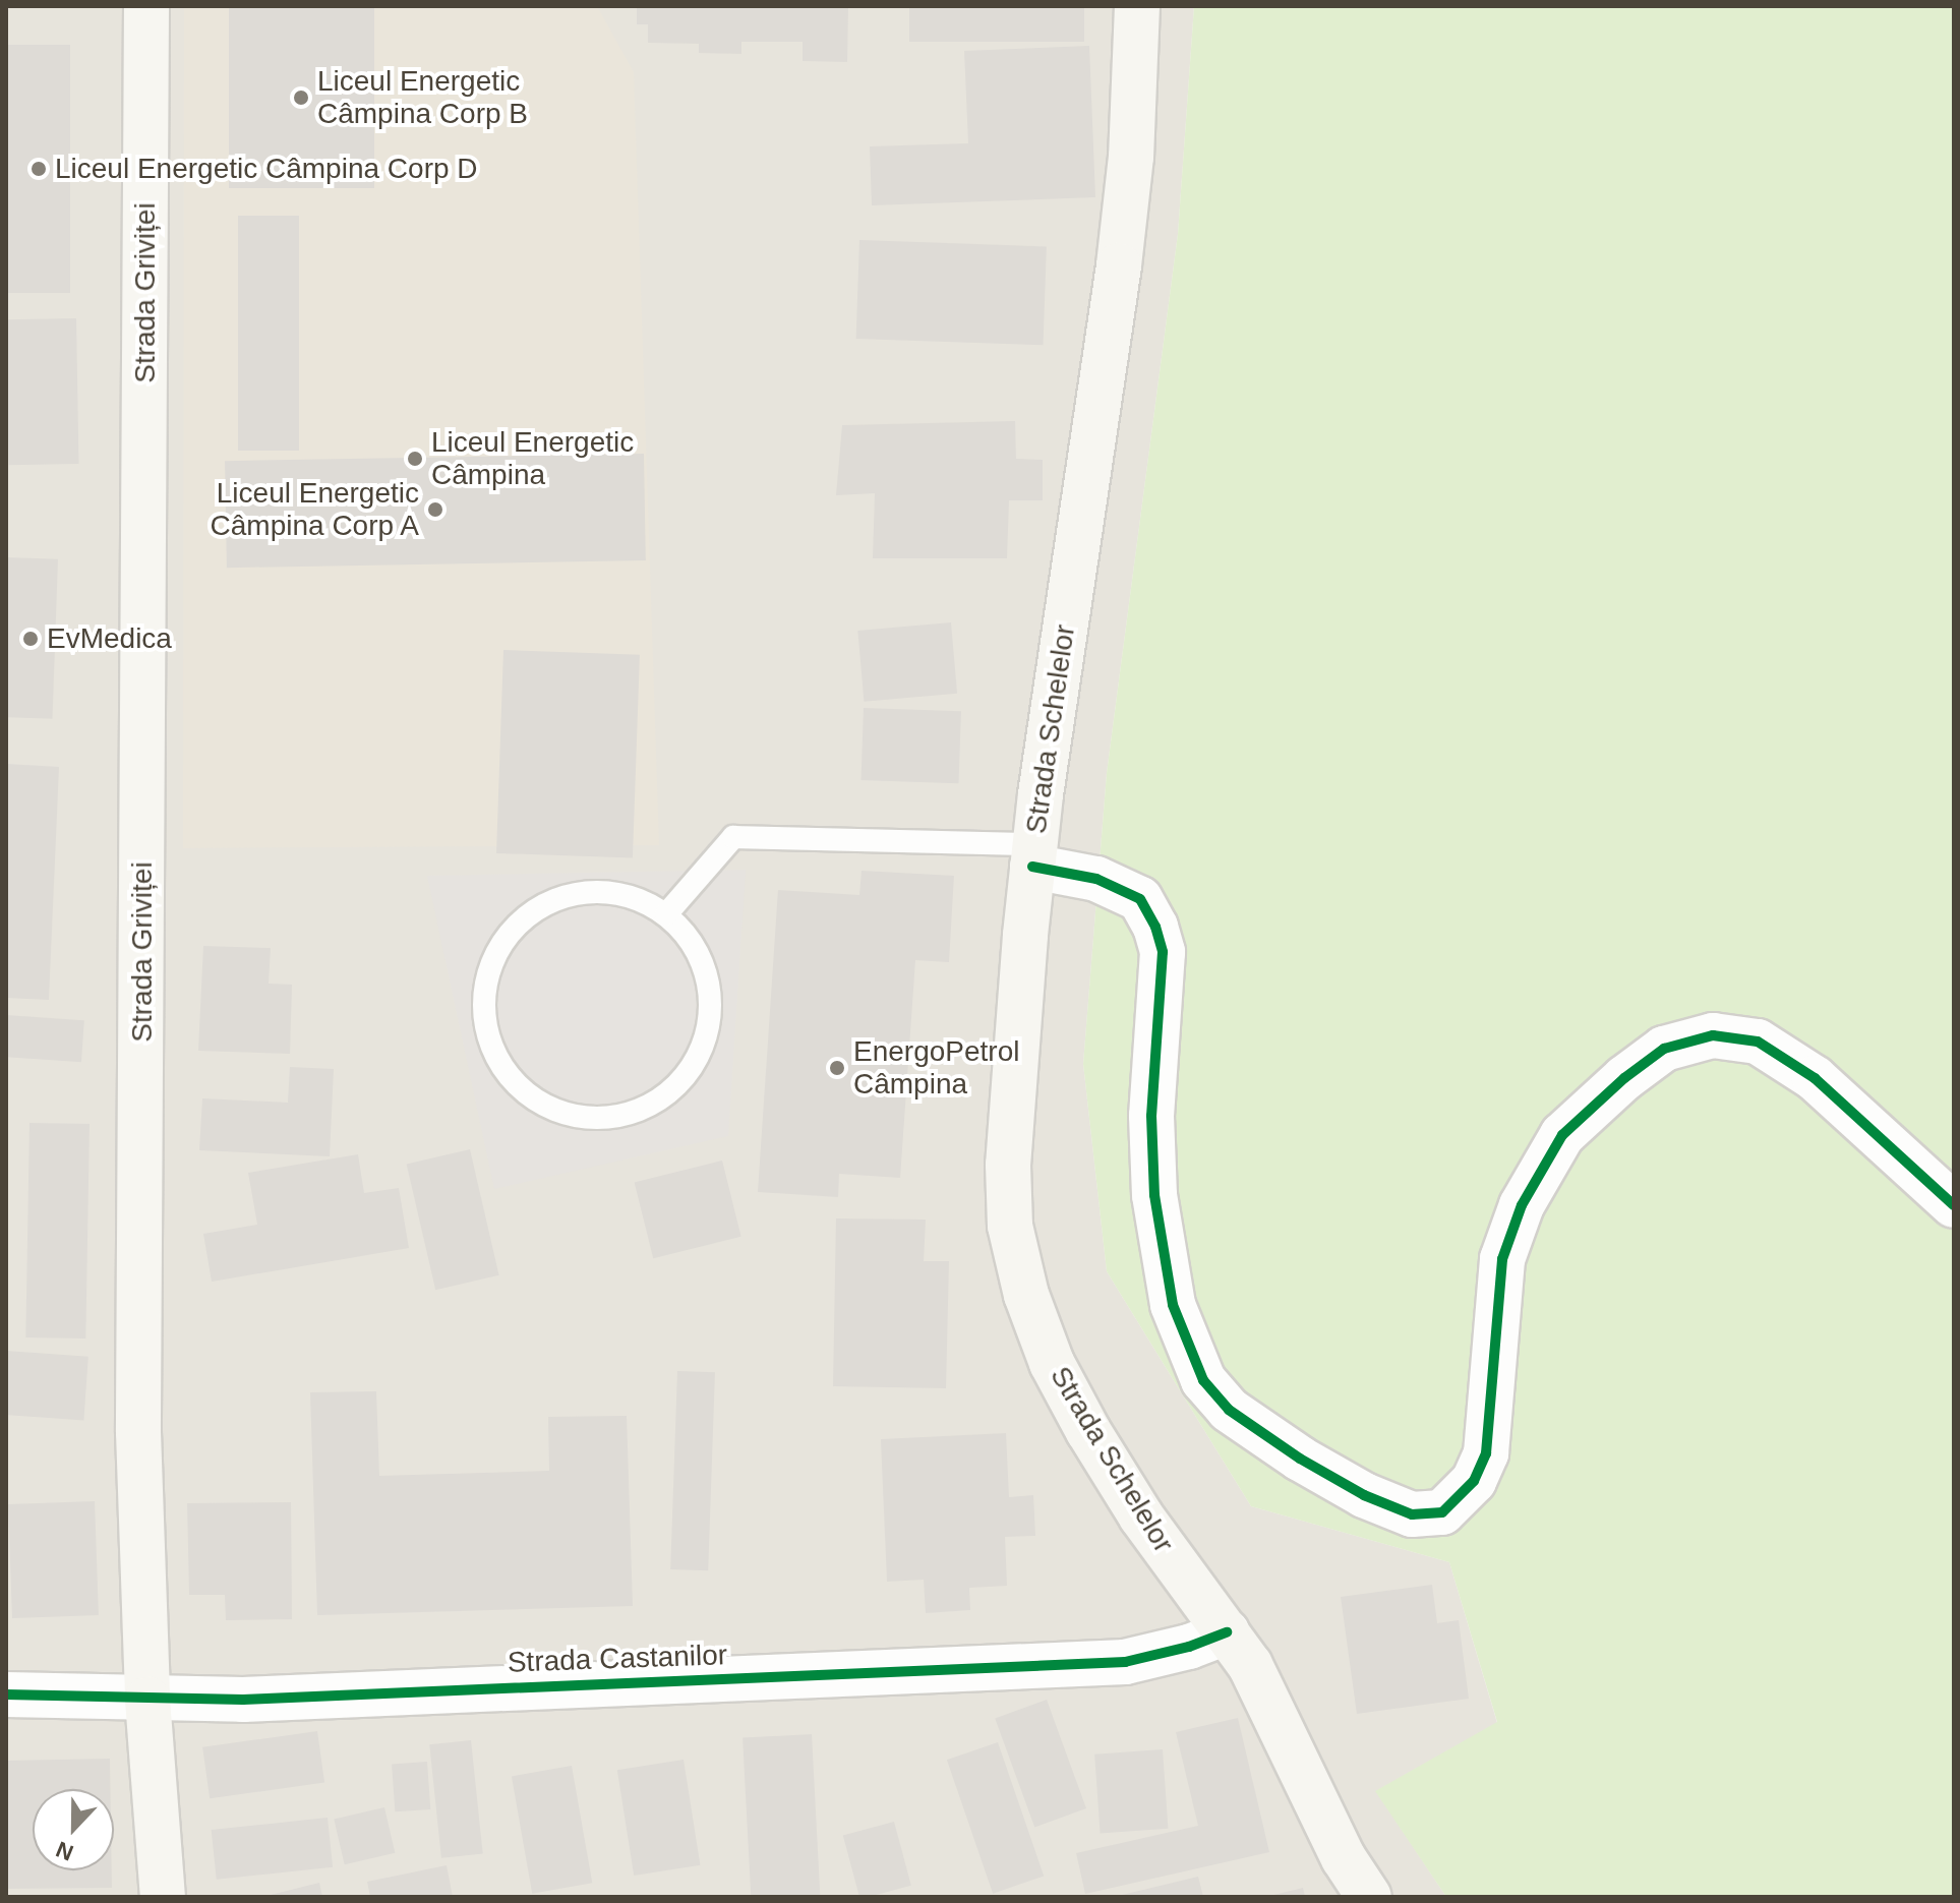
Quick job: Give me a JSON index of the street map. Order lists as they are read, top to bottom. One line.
{"streets":{"main road":["Strada Griviței","Strada Schelelor"],"street":["Strada Castanilor"]},"crossings":[["Strada Griviței","Strada Castanilor"],["Strada Schelelor","Strada Castanilor"]],"places":["Liceul Energetic Câmpina Corp B","Liceul Energetic Câmpina Corp D","Liceul Energetic Câmpina","Liceul Energetic Câmpina Corp A","EvMedica","EnergoPetrol Câmpina"],"north":"bottom"}
